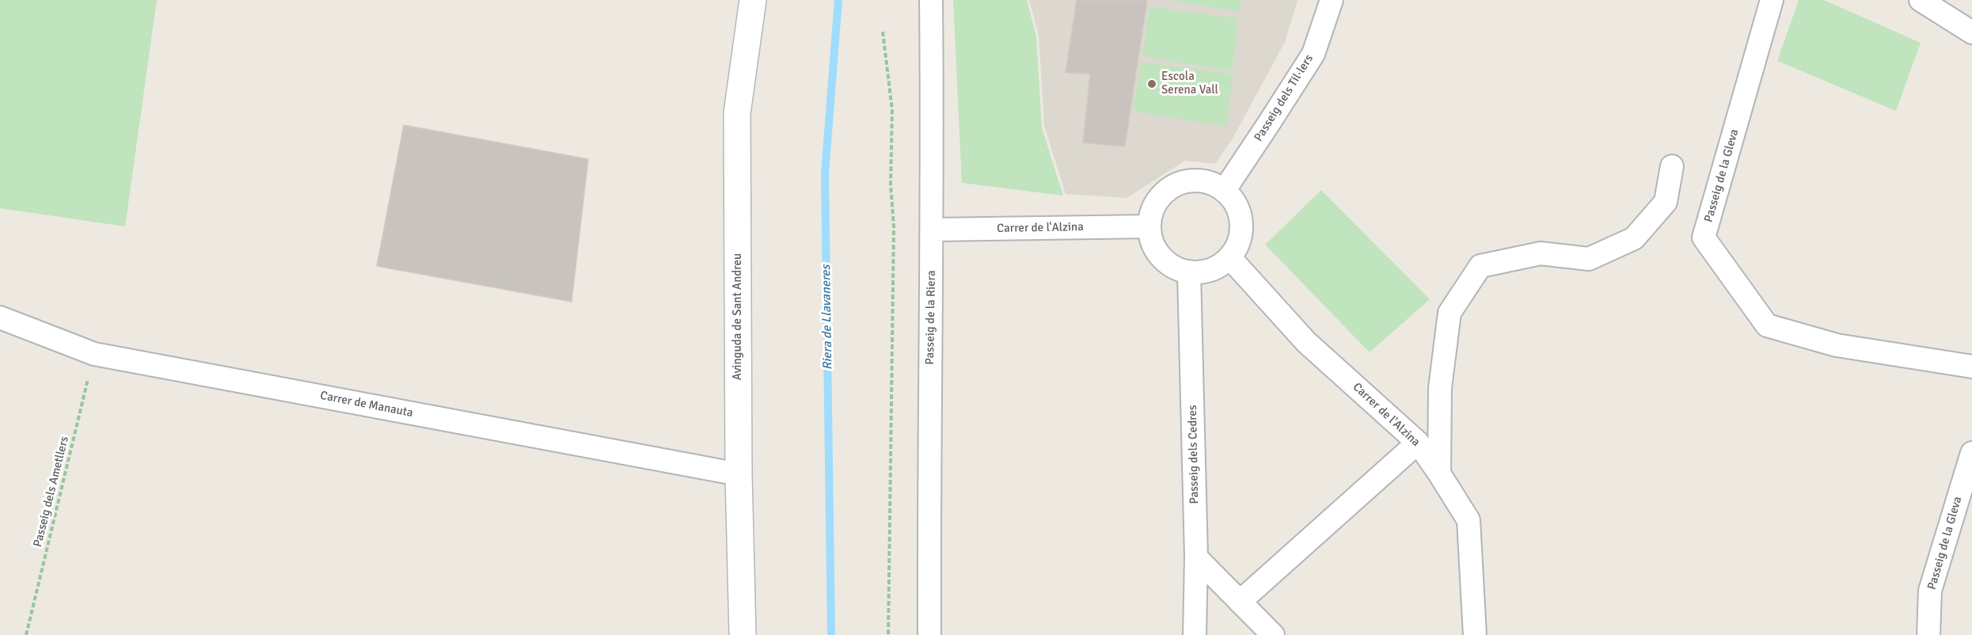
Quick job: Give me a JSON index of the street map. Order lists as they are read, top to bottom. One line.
{"streets":{"street":["Passeig dels Til·lers","Passeig de la Gleva","Carrer de l'Alzina","Avinguda de Sant Andreu","Passeig de la Riera","Carrer de Manauta","Passeig dels Cedres"],"path":["Passeig dels Ametllers"]},"crossings":[["Passeig dels Til·lers","Carrer de l'Alzina"],["Passeig dels Til·lers","Passeig dels Cedres"],["Carrer de l'Alzina","Passeig de la Riera"],["Carrer de l'Alzina","Passeig dels Cedres"],["Avinguda de Sant Andreu","Carrer de Manauta"],["Carrer de Manauta","Passeig dels Ametllers"]],"water":["Riera de Llavaneres"],"places":["Escola Serena Vall"]}
